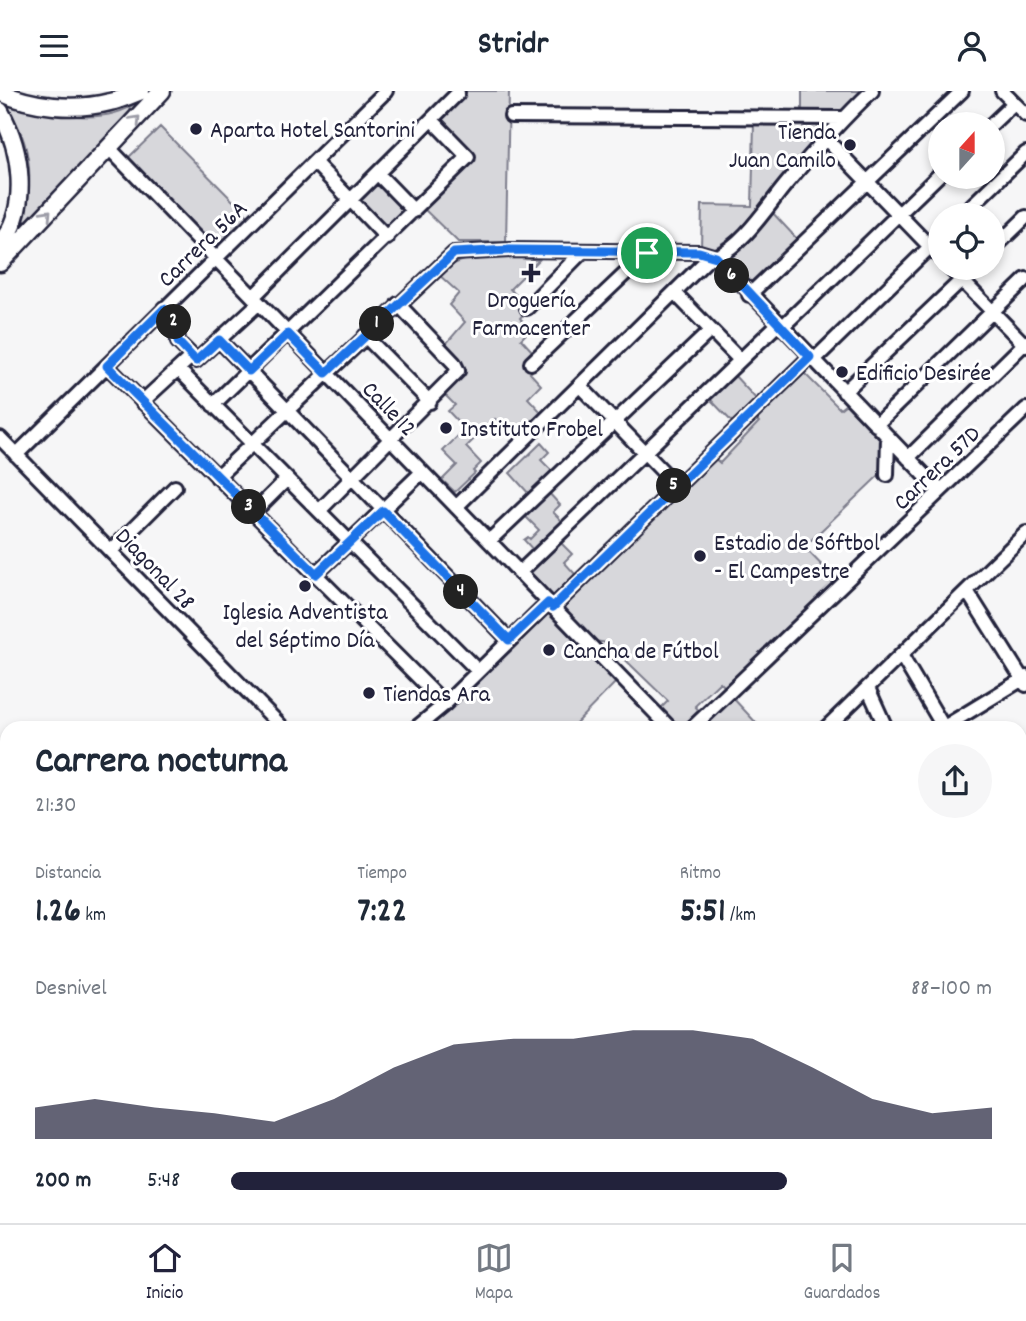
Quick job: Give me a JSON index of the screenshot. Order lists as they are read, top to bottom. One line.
{"streets":{"street":["Carrera 56A","Calle 12","Carrera 57D","Diagonal 28"]},"crossings":[["Carrera 56A","Calle 12"],["Carrera 56A","Diagonal 28"]],"places":{"other":["Aparta Hotel Santorini","Tienda Juan Camilo","Edificio Desirée","Instituto Frobel","Estadio de Sóftbol - El Campestre","Iglesia Adventista del Séptimo Día","Cancha de Fútbol","Tiendas Ara"],"health":["Droguería Farmacenter"]},"north":"top","page":{"header":"Stridr","pins":["6","2","1","5","3","4"],"heading":["Carrera nocturna","21:30"],"stats":[["Distancia","1.26 km"],["Tiempo","7:22"],["Ritmo","5:51 /km"]],"chart":["Desnivel","88–100 m"],"list":[{"name":"200 m","note":"5:48"}],"tabs":["Inicio","Mapa","Guardados"]}}
